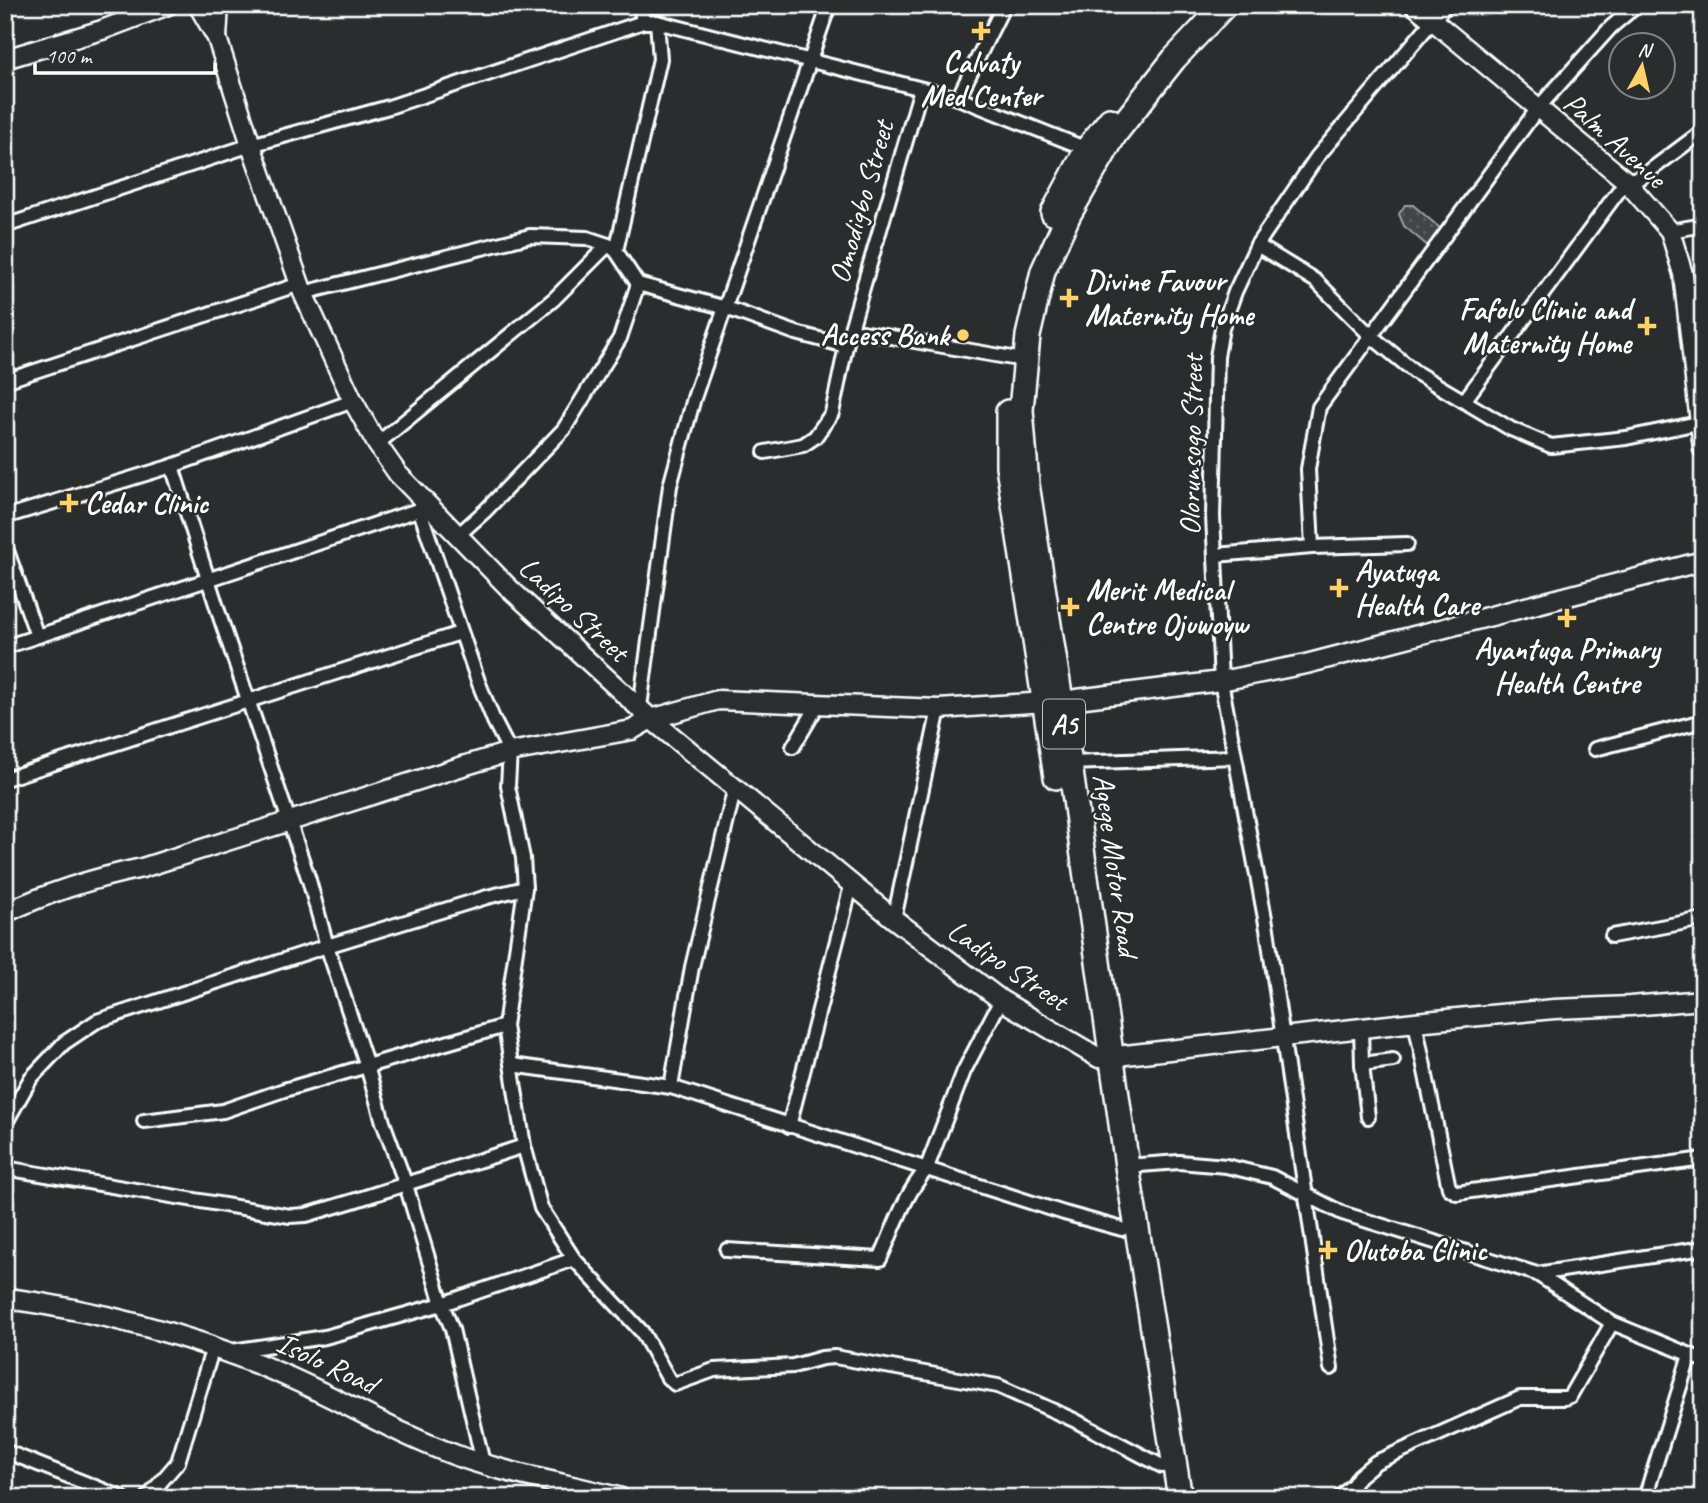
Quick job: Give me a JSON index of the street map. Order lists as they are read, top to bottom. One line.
{"streets":{"highway":["A5","Agege Motor Road"],"main road":["Isolo Road"],"street":["Palm Avenue","Omodigbo Street","Olorunsogo Street","Ladipo Street"]},"crossings":[["Palm Avenue","Olorunsogo Street"],["Ladipo Street","Agege Motor Road"]],"places":{"health":["Calvaty Med Center","Divine Favour Maternity Home","Fafolu Clinic and Maternity Home","Cedar Clinic","Ayatuga Health Care","Merit Medical Centre Ojuwoyw","Ayantuga Primary Health Centre","Olutoba Clinic"],"other":["Access Bank"]},"scale_bar":"100 m","north":"top"}
